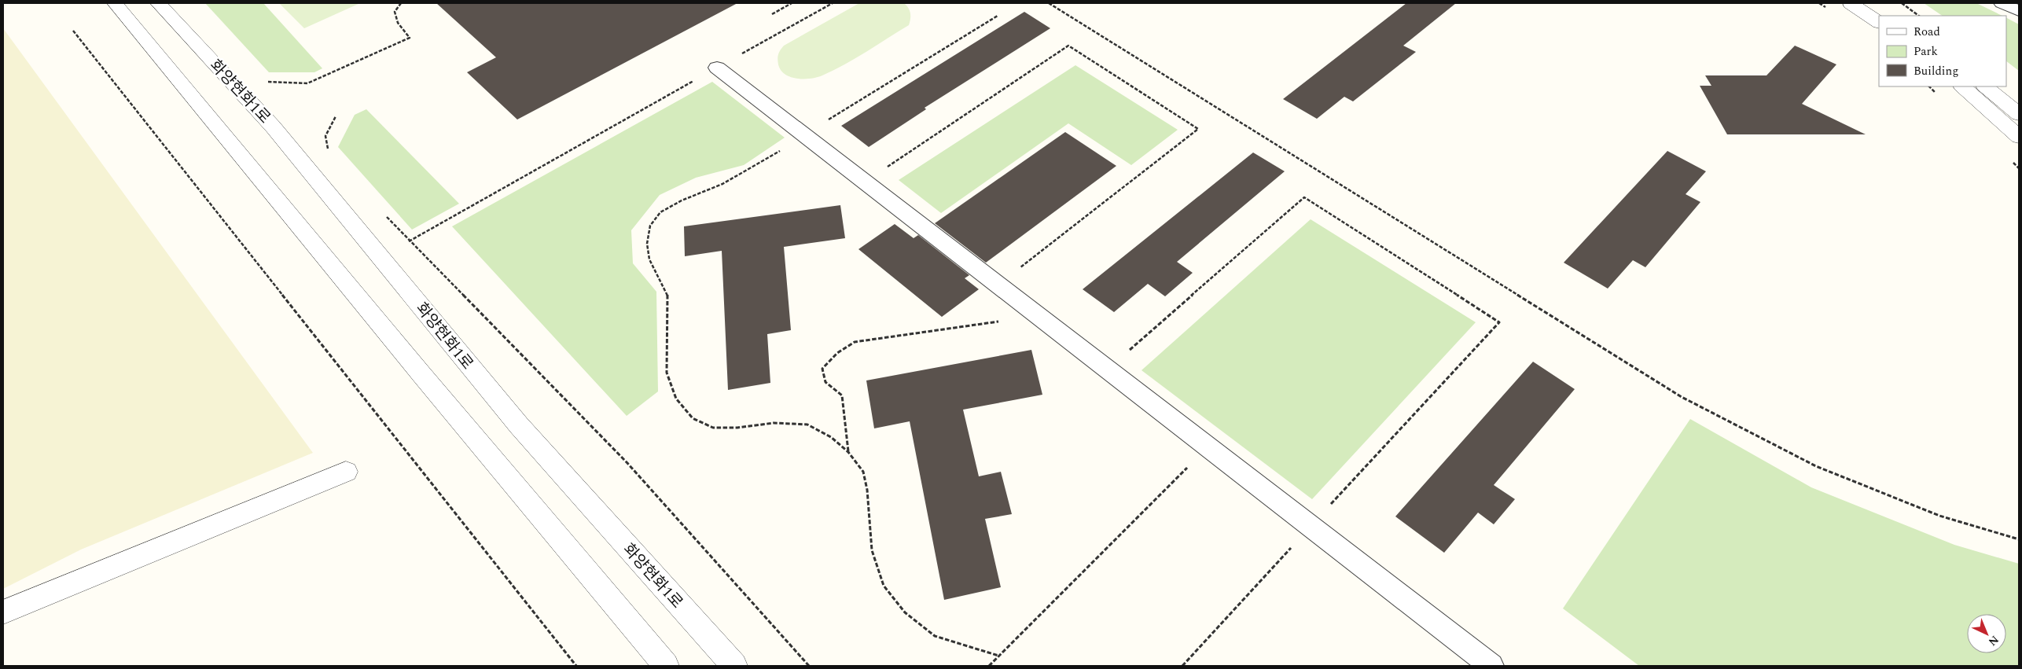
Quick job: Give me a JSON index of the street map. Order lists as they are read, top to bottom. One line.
{"streets":{"street":["화양현화1로"]},"legend":["Road","Park","Building"],"north":"bottom right"}
